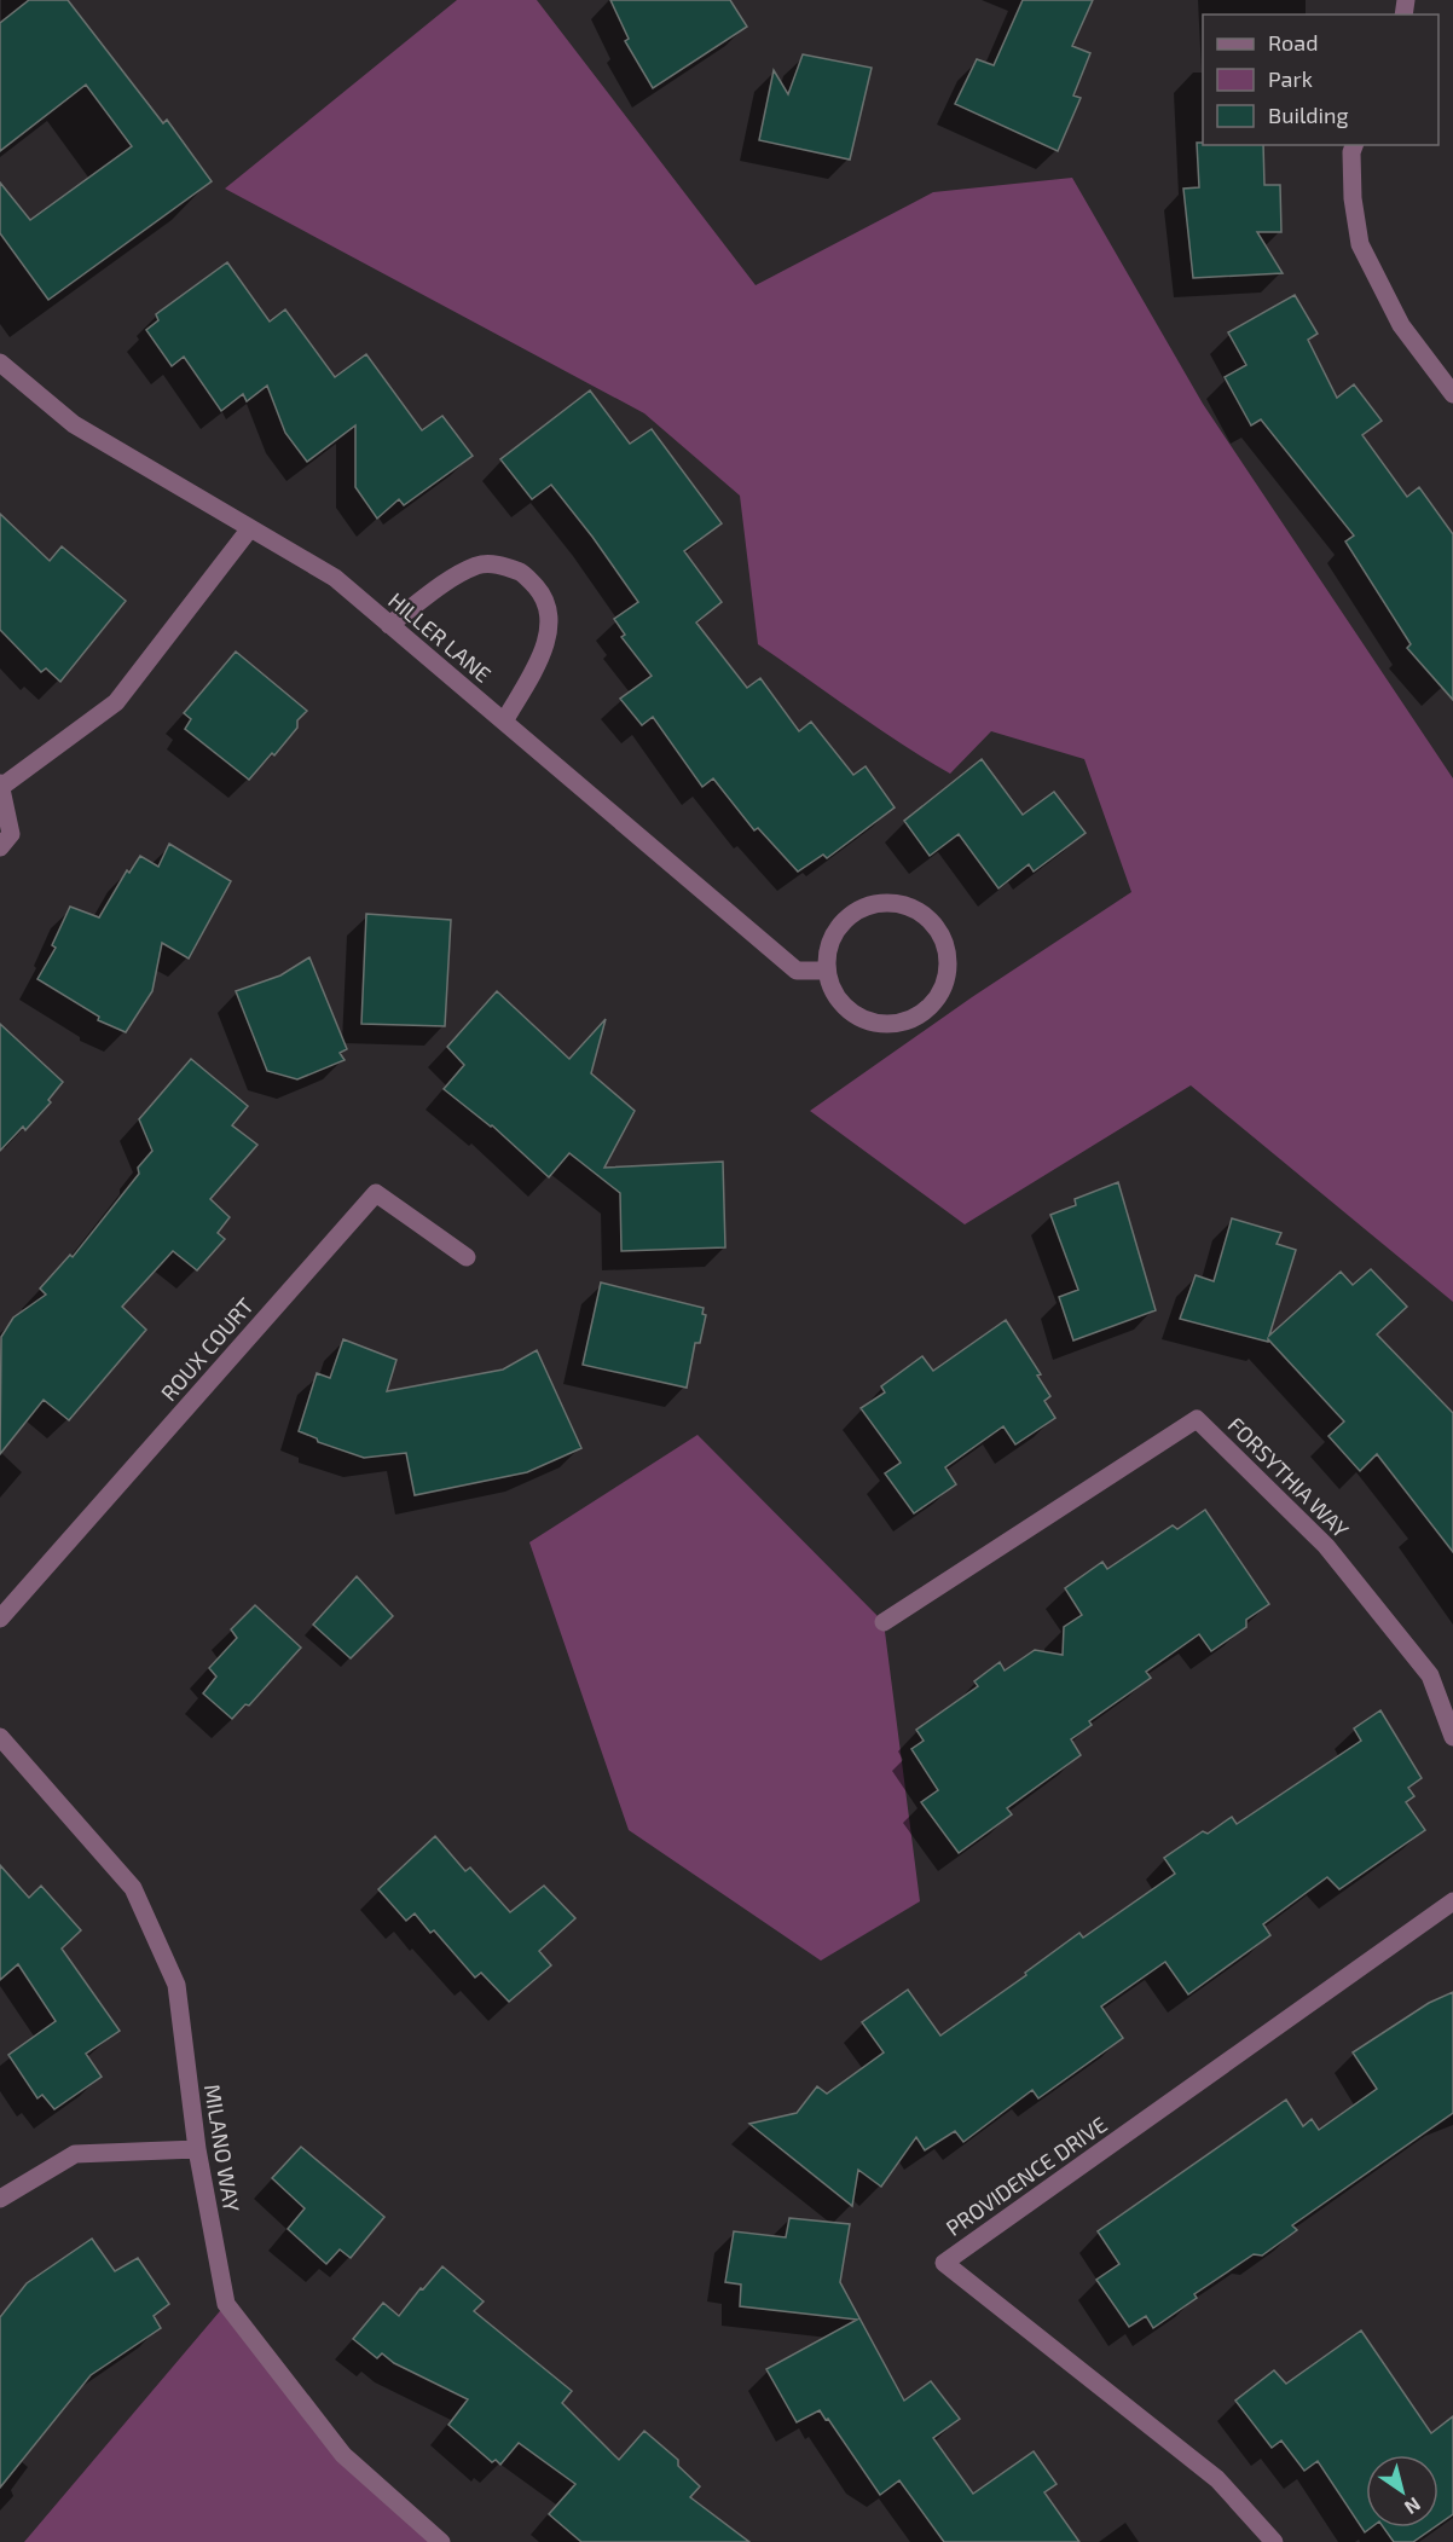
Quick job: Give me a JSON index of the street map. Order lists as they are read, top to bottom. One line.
{"streets":{"street":["HILLER LANE","ROUX COURT","FORSYTHIA WAY","MILANO WAY","PROVIDENCE DRIVE"]},"legend":["Road","Park","Building"],"north":"bottom right"}
